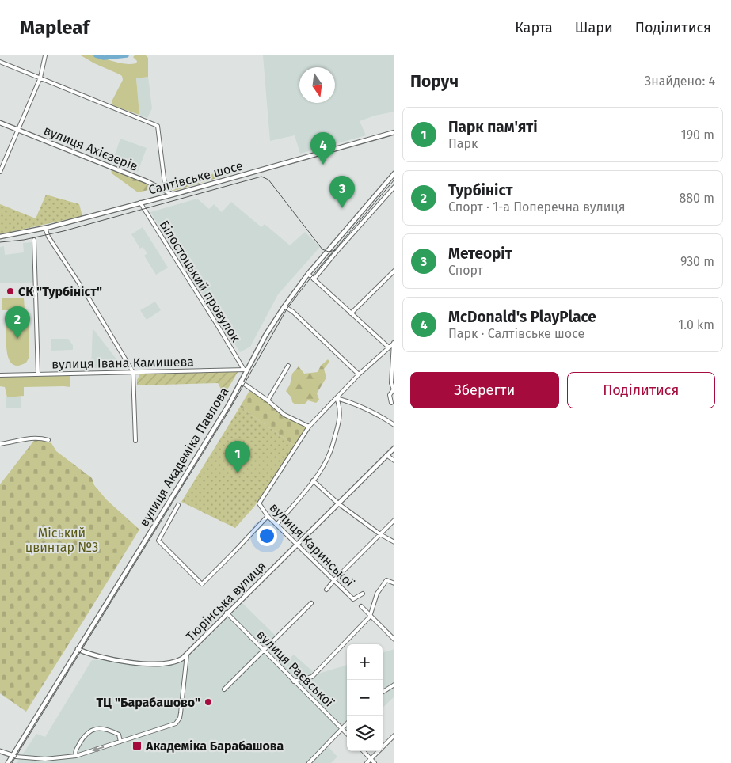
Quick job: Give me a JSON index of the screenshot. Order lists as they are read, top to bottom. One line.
{"streets":{"main road":["вулиця Ахієзерів","Салтівське шосе","вулиця Академіка Павлова","Тюрінська вулиця"],"street":["Білостоцький провулок","вулиця Івана Камишева","вулиця Каринської","вулиця Раєвської"]},"crossings":[["вулиця Ахієзерів","Салтівське шосе"],["Салтівське шосе","Білостоцький провулок"],["Білостоцький провулок","вулиця Івана Камишева"],["Білостоцький провулок","вулиця Академіка Павлова"],["вулиця Івана Камишева","вулиця Академіка Павлова"],["вулиця Академіка Павлова","Тюрінська вулиця"],["вулиця Каринської","Тюрінська вулиця"],["Тюрінська вулиця","вулиця Раєвської"]],"parks":["Міський цвинтар №3"],"places":{"other":["СК \"Турбініст\"","ТЦ \"Барабашово\""],"transit":["Академіка Барабашова"]},"north":"bottom","page":{"header":"Mapleaf","nav":["Карта","Шари","Поділитися"],"heading":["Поруч","Знайдено: 4"],"list":[{"mark":"1","name":"Парк пам'яті","note":"Парк","value":"190 m"},{"mark":"2","name":"Турбініст","note":"Спорт · 1-а Поперечна вулиця","value":"880 m"},{"mark":"3","name":"Метеоріт","note":"Спорт","value":"930 m"},{"mark":"4","name":"McDonald's PlayPlace","note":"Парк · Салтівське шосе","value":"1.0 km"}],"pins":["4","3","2","1"],"buttons":["Зберегти","Поділитися"],"map_buttons":["+","−"]}}
